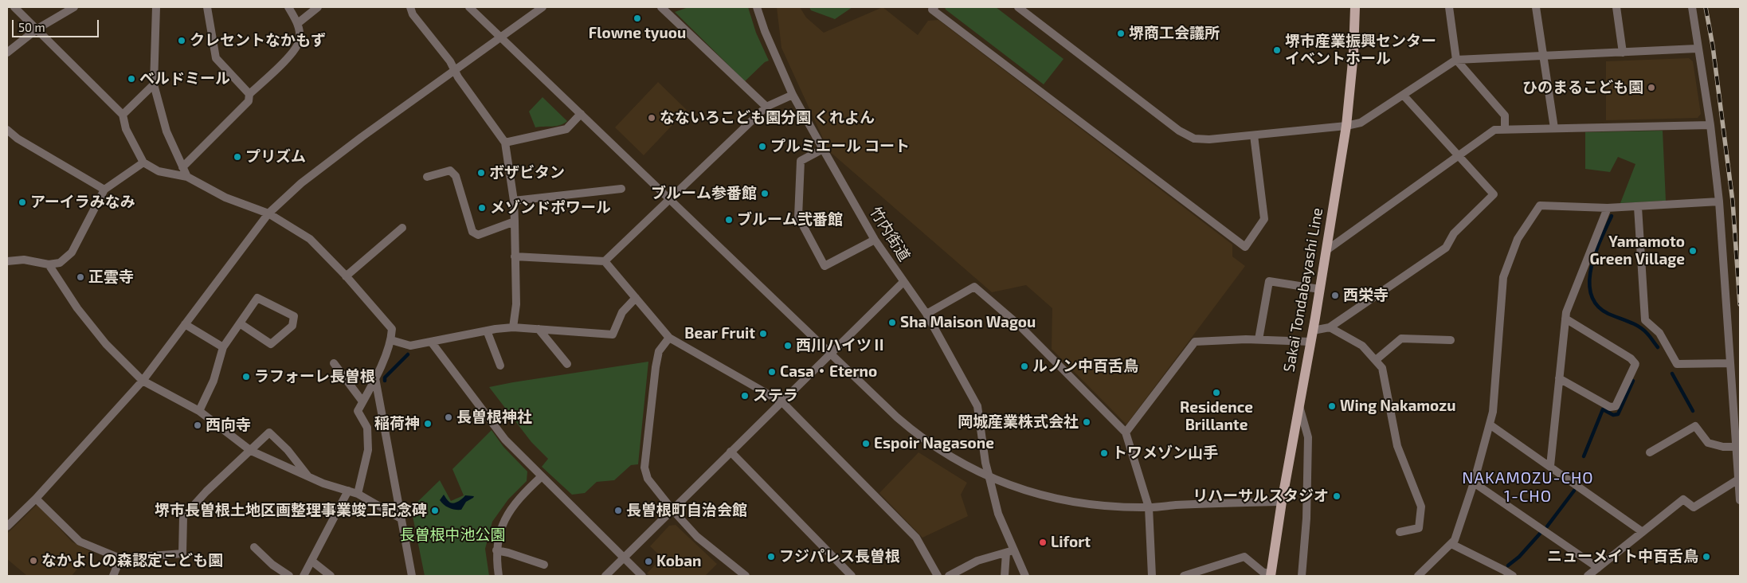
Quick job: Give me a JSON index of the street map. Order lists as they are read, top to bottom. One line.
{"streets":{"main road":["Sakai Tondabayashi Line"],"street":["竹内街道"]},"districts":["NAKAMOZU-CHO 1-CHO"],"parks":["長曽根中池公園"],"places":["Flowne tyuou","堺商工会議所","クレセントなかもず","堺市産業振興センター イベントホール","ベルドミール","ひのまるこども園","なないろこども園分園 くれよん","プルミエール コート","プリズム","ボザビタン","ブルーム参番館","アーイラみなみ","メゾンドポワール","ブルーム弐番館","Yamamoto Green Village","正雲寺","西栄寺","Sha Maison Wagou","Bear Fruit","西川ハイツⅡ","ルノン中百舌鳥","Casa・Eterno","ラフォーレ長曽根","Residence Brillante","ステラ","Wing Nakamozu","長曽根神社","岡城産業株式会社","稲荷神","西向寺","Espoir Nagasone","トワメゾン山手","リハーサルスタジオ","堺市長曽根土地区画整理事業竣工記念碑","長曽根町自治会館","Lifort","フジパレス長曽根","ニューメイト中百舌鳥","なかよしの森認定こども園","Koban"],"scale_bar":"50 m"}
